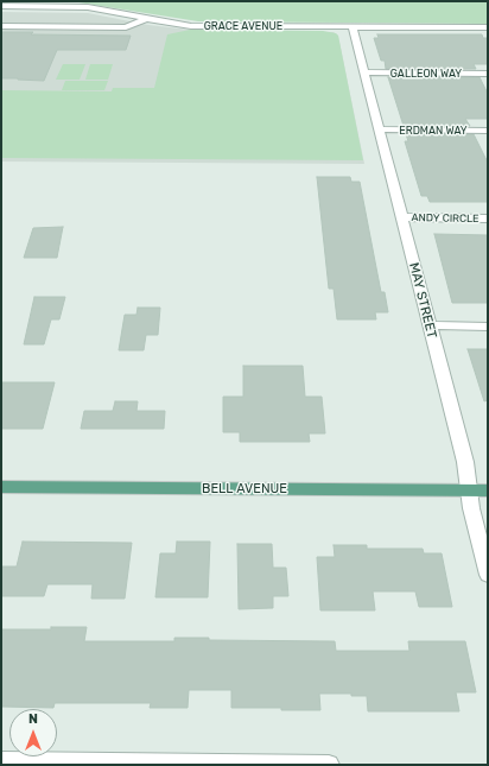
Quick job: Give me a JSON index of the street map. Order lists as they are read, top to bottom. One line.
{"streets":{"main road":["BELL AVENUE"],"street":["GRACE AVENUE","GALLEON WAY","ERDMAN WAY","ANDY CIRCLE","MAY STREET"]},"crossings":[["GRACE AVENUE","MAY STREET"],["GALLEON WAY","MAY STREET"],["ERDMAN WAY","MAY STREET"],["ANDY CIRCLE","MAY STREET"],["MAY STREET","BELL AVENUE"]],"north":"top"}
